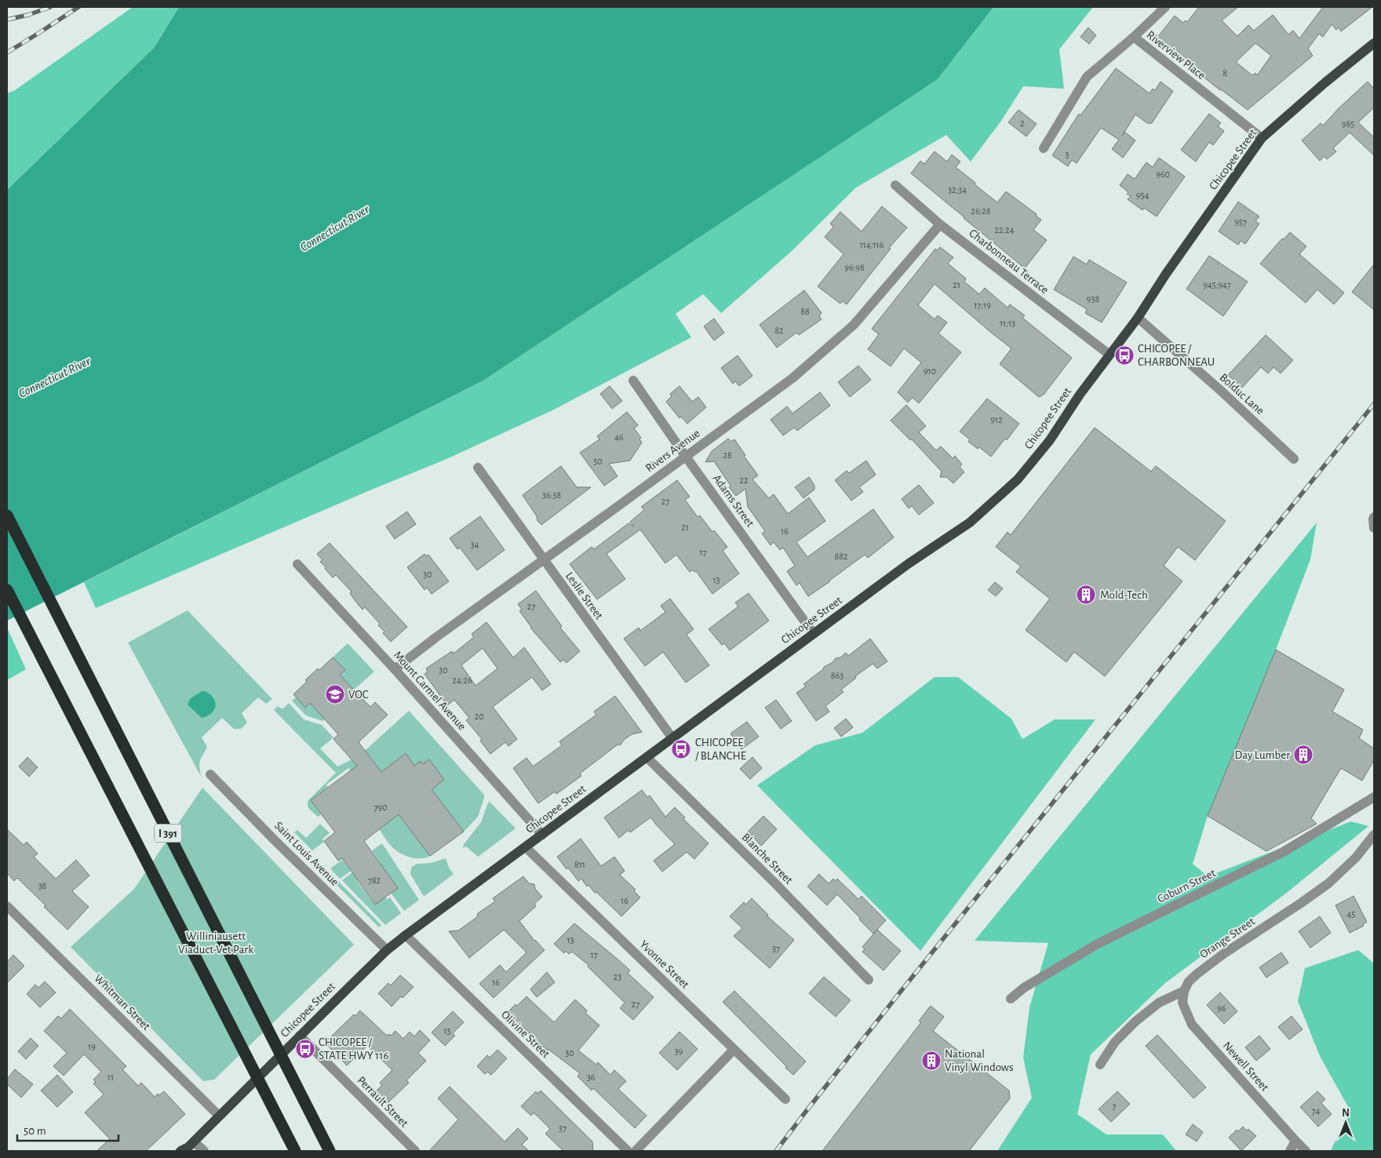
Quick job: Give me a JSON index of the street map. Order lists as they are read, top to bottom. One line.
{"streets":{"highway":["I 391"],"main road":["Chicopee Street"],"street":["Riverview Place","Charbonneau Terrace","Bolduc Lane","Rivers Avenue","Adams Street","Leslie Street","Mount Carmel Avenue","Saint Louis Avenue","Blanche Street","Coburn Street","Orange Street","Yvonne Street","Whitman Street","Olivine Street","Newell Street","Perrault Street"]},"crossings":[["Riverview Place","Chicopee Street"],["Chicopee Street","Charbonneau Terrace"],["Chicopee Street","Bolduc Lane"],["Chicopee Street","Adams Street"],["Chicopee Street","Leslie Street"],["Chicopee Street","Mount Carmel Avenue"],["Chicopee Street","Saint Louis Avenue"],["Chicopee Street","Blanche Street"],["Chicopee Street","Yvonne Street"],["Chicopee Street","Whitman Street"],["Chicopee Street","Olivine Street"],["Chicopee Street","Perrault Street"],["Charbonneau Terrace","Rivers Avenue"],["Rivers Avenue","Adams Street"],["Rivers Avenue","Leslie Street"],["Rivers Avenue","Mount Carmel Avenue"],["Orange Street","Newell Street"]],"water":["Connecticut River"],"parks":["Williniausett Viaduct-Vet Park"],"places":{"bus stop":["CHICOPEE / CHARBONNEAU","CHICOPEE / BLANCHE","CHICOPEE / STATE HWY 116"],"building":["Mold-Tech","Day Lumber","National Vinyl Windows"],"school or university":["VOC"]},"house_numbers":["8","2","985","3","960","32;34","954","26;28","957","22;24","114;116","96;98","21","945;947","938","17;19","88","11;13","82","910","912","46","28","50","22","36;38","27","21","16","34","17","882","30","13","27","30","863","24;26","20","790","811","782","38","16","45","13","37","17","23","16","27","96","13","19","39","30","11","36","7","74","37"],"scale_bar":"50 m","north":"top"}
